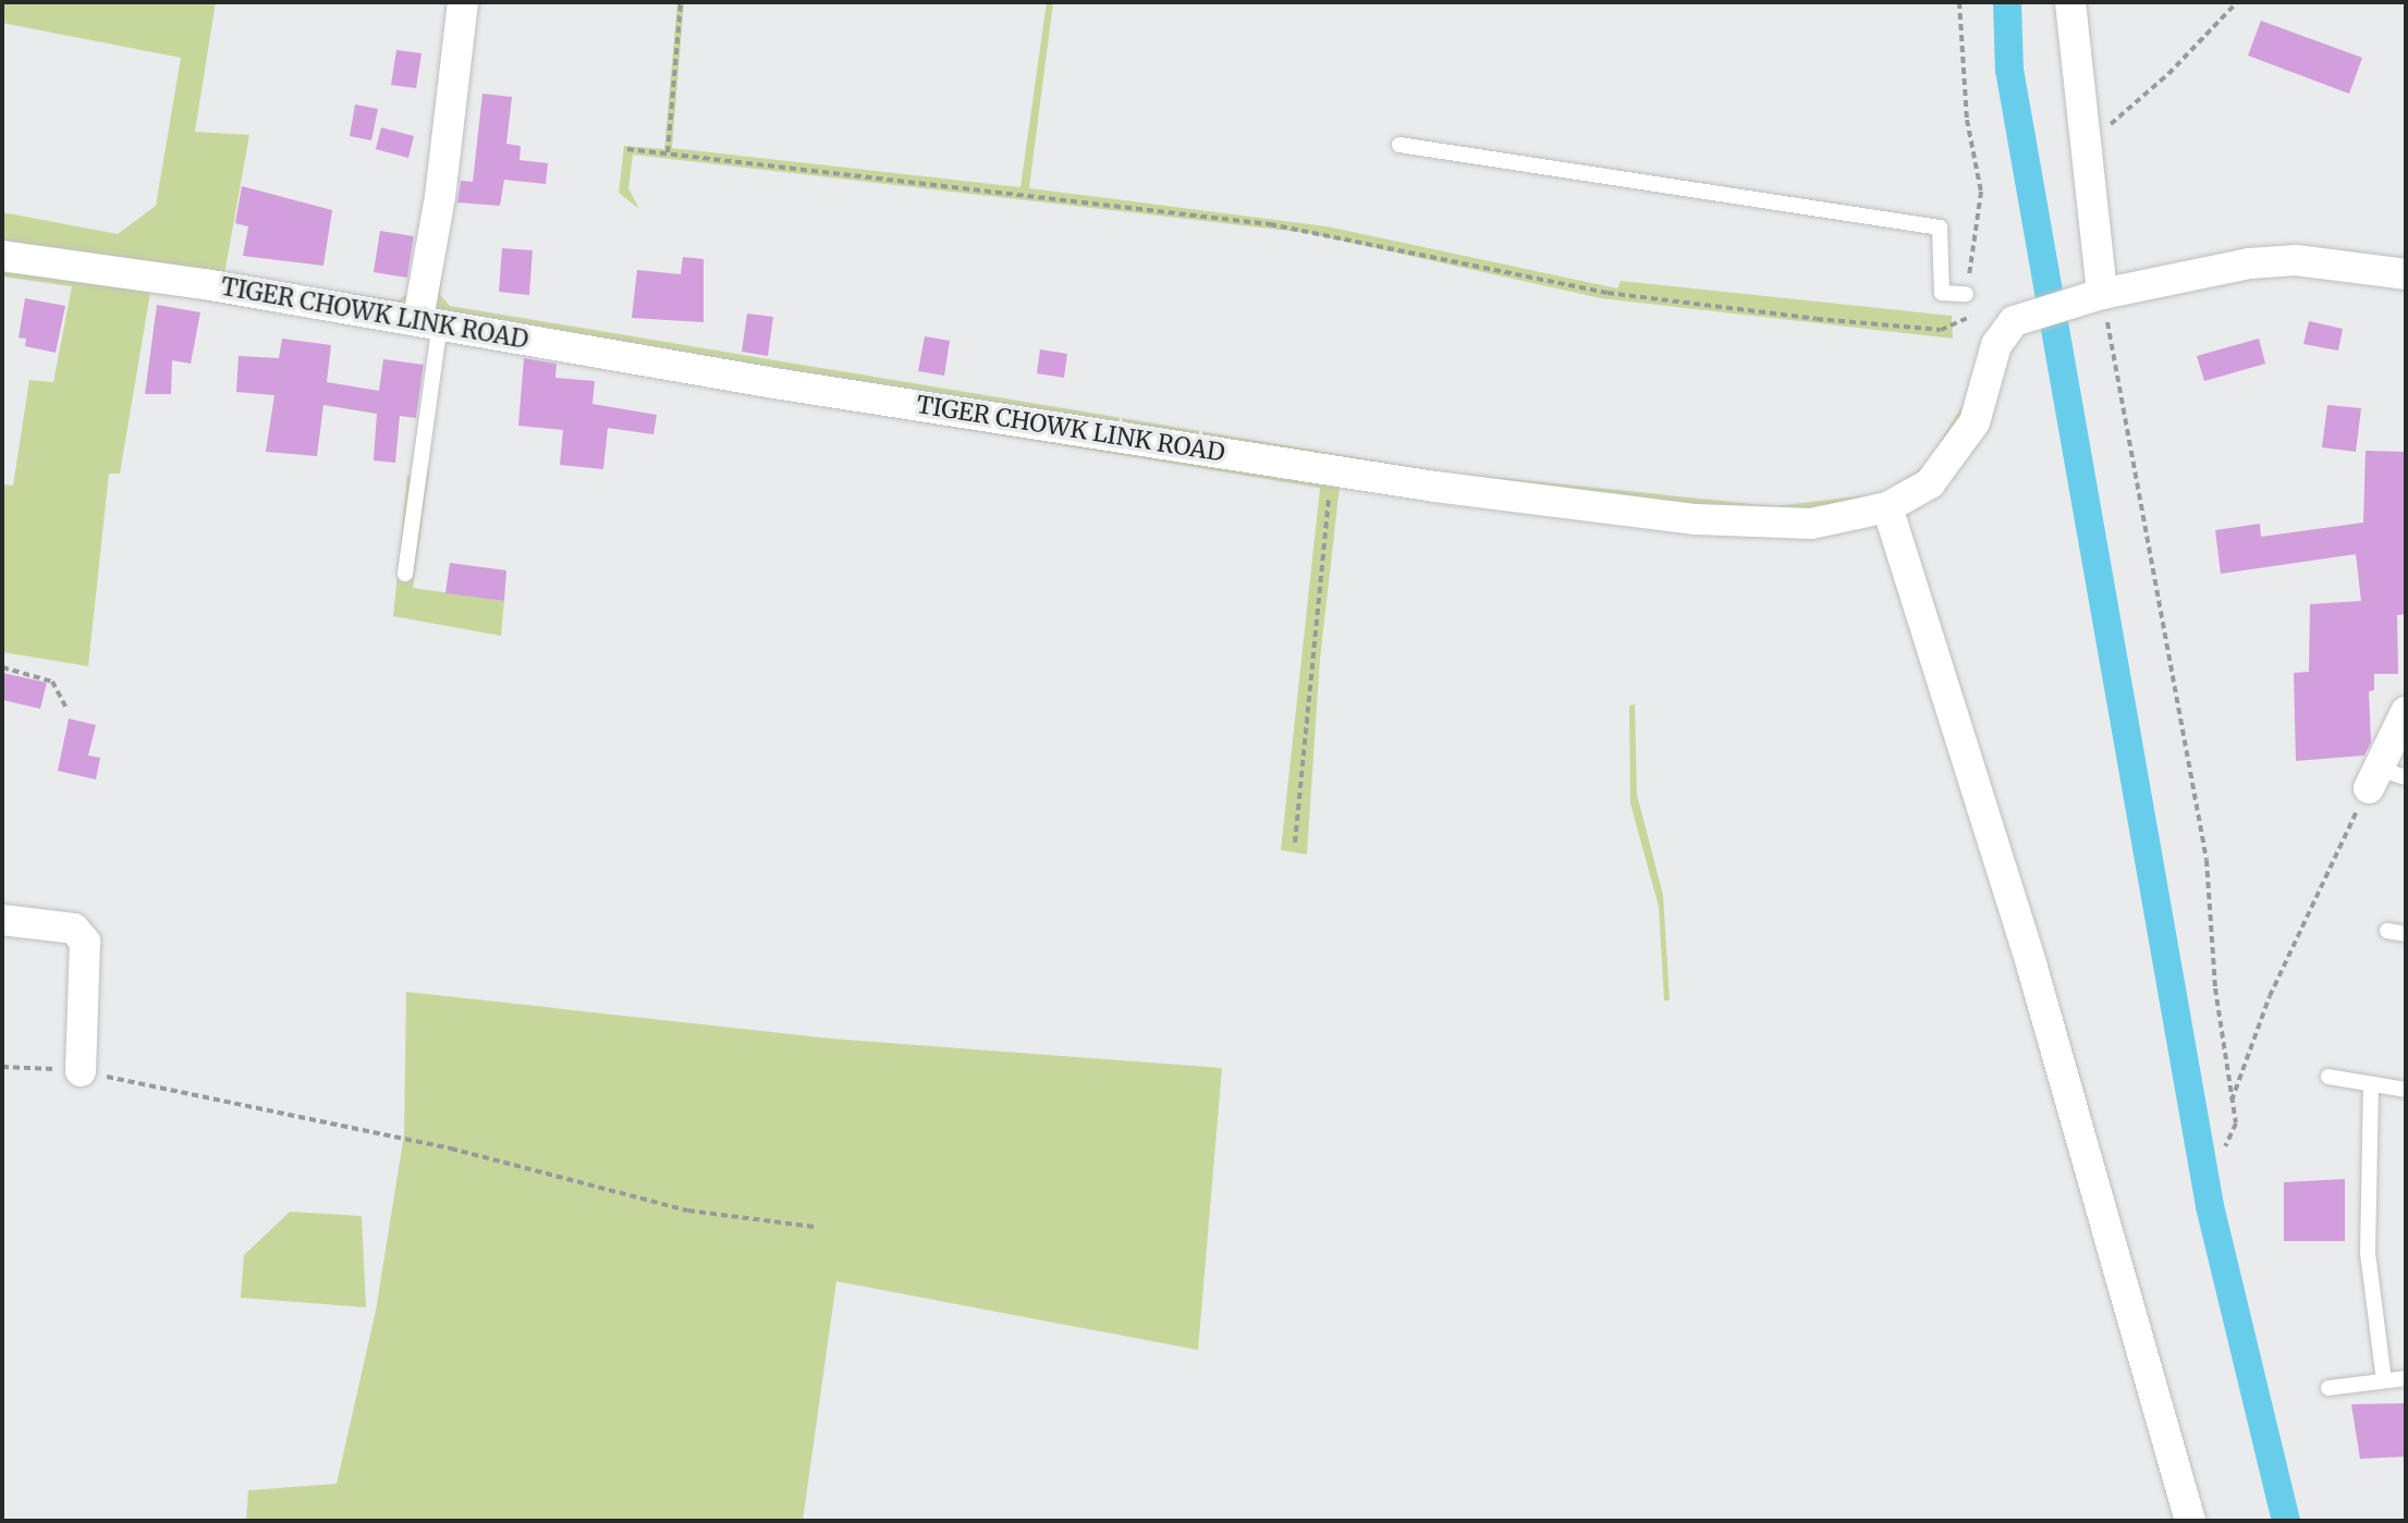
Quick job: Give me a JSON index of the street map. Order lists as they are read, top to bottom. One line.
{"streets":{"street":["TIGER CHOWK LINK ROAD"]}}
